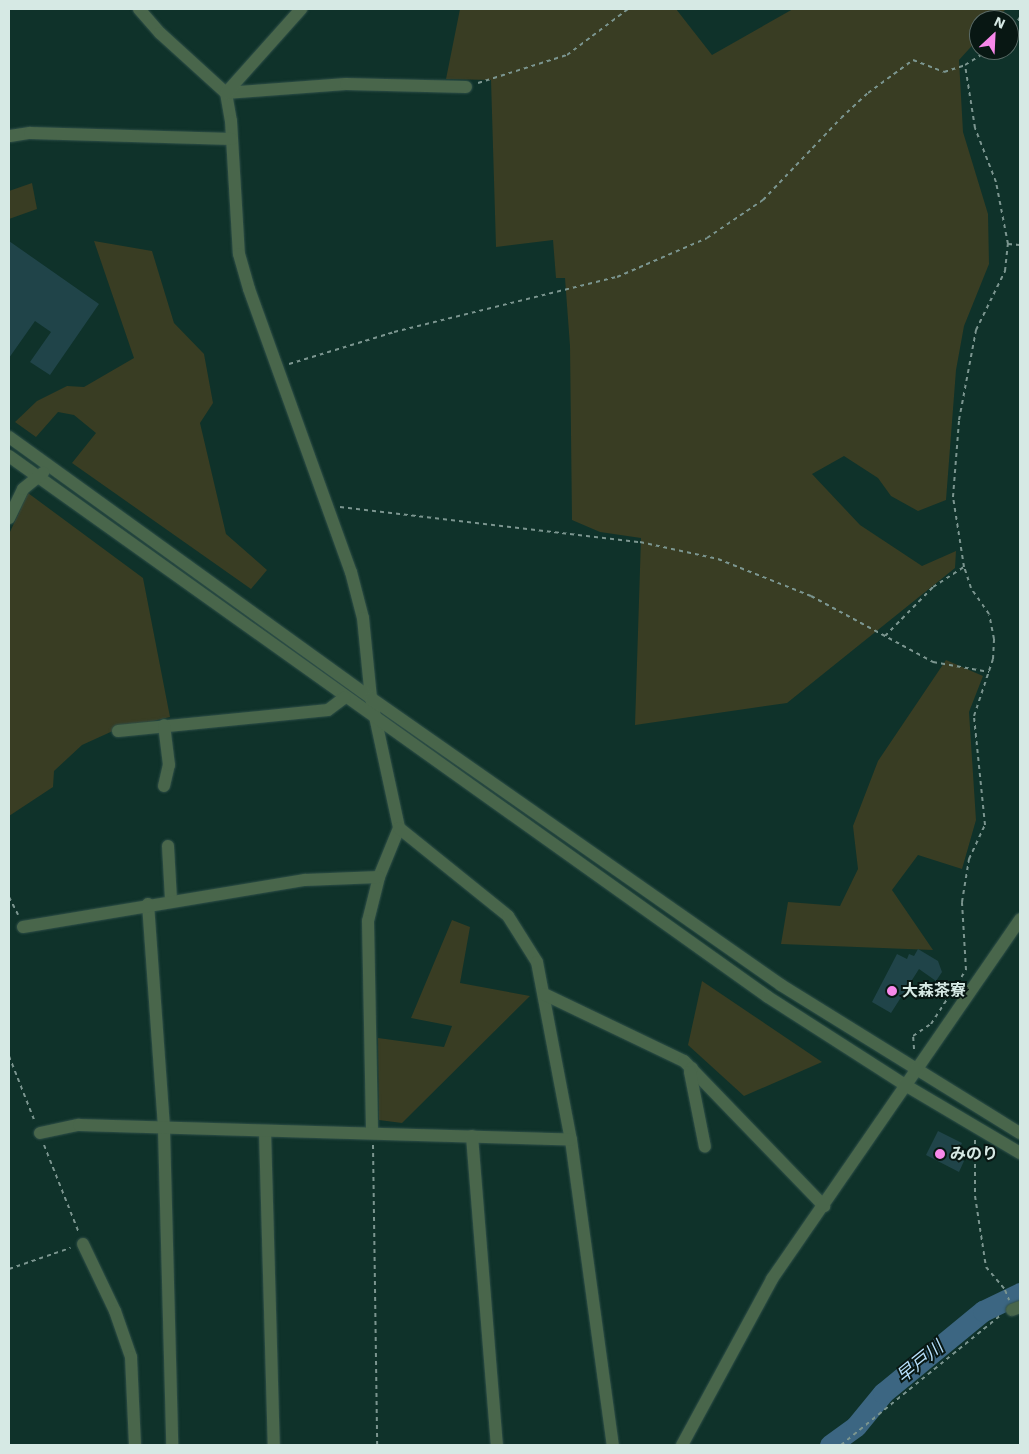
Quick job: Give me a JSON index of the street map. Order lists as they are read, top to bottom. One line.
{"water":["早戸川"],"places":["大森茶寮","みのり"],"north":"top right"}
